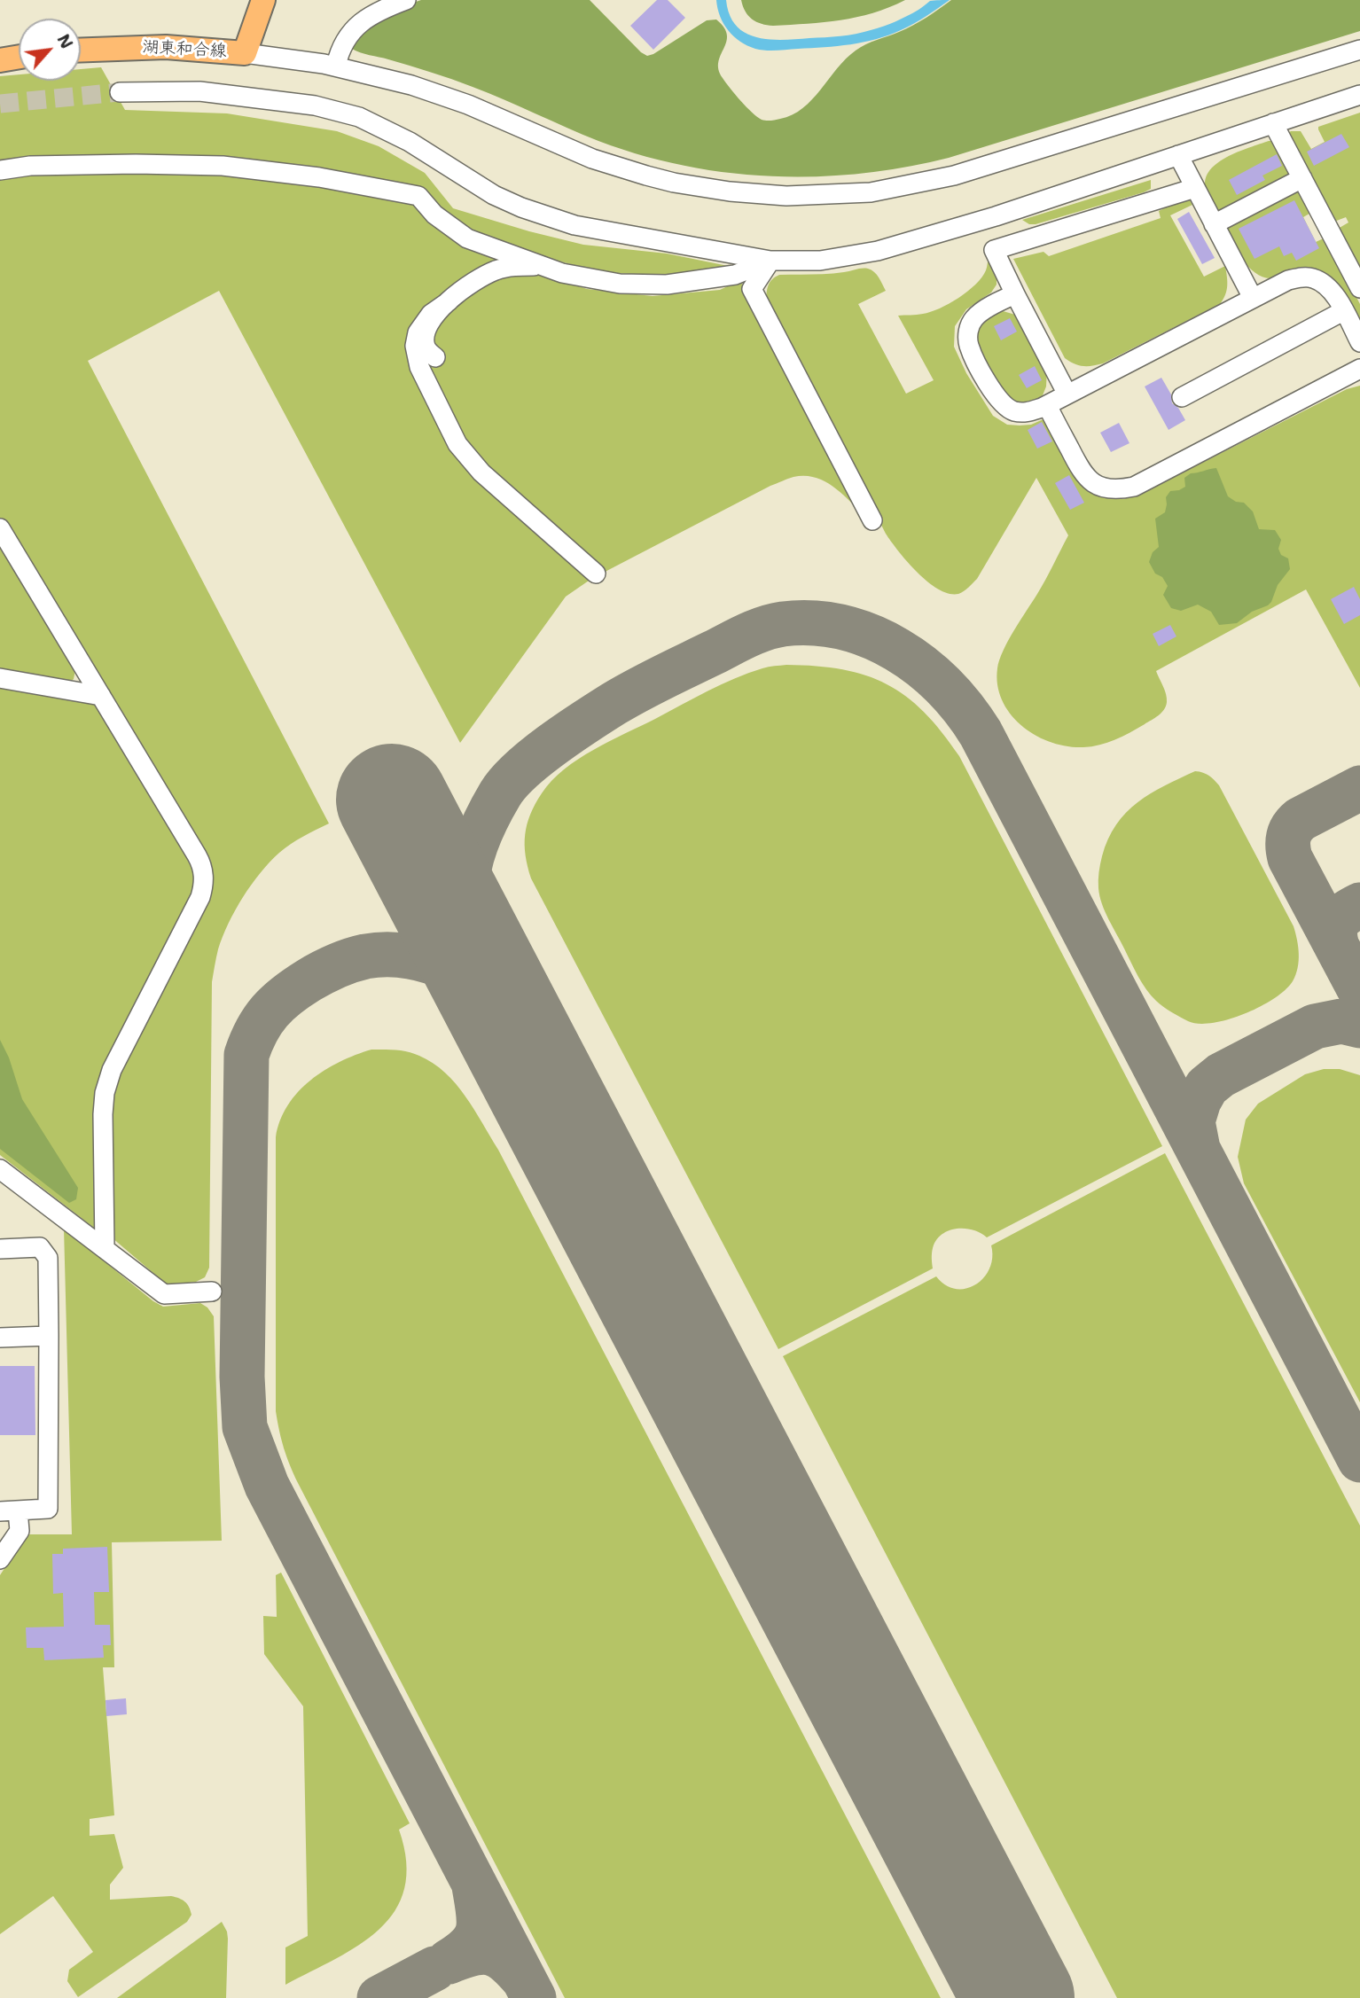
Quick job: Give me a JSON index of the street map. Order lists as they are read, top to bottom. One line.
{"streets":{"main road":["湖東和合線"]},"north":"top right"}
